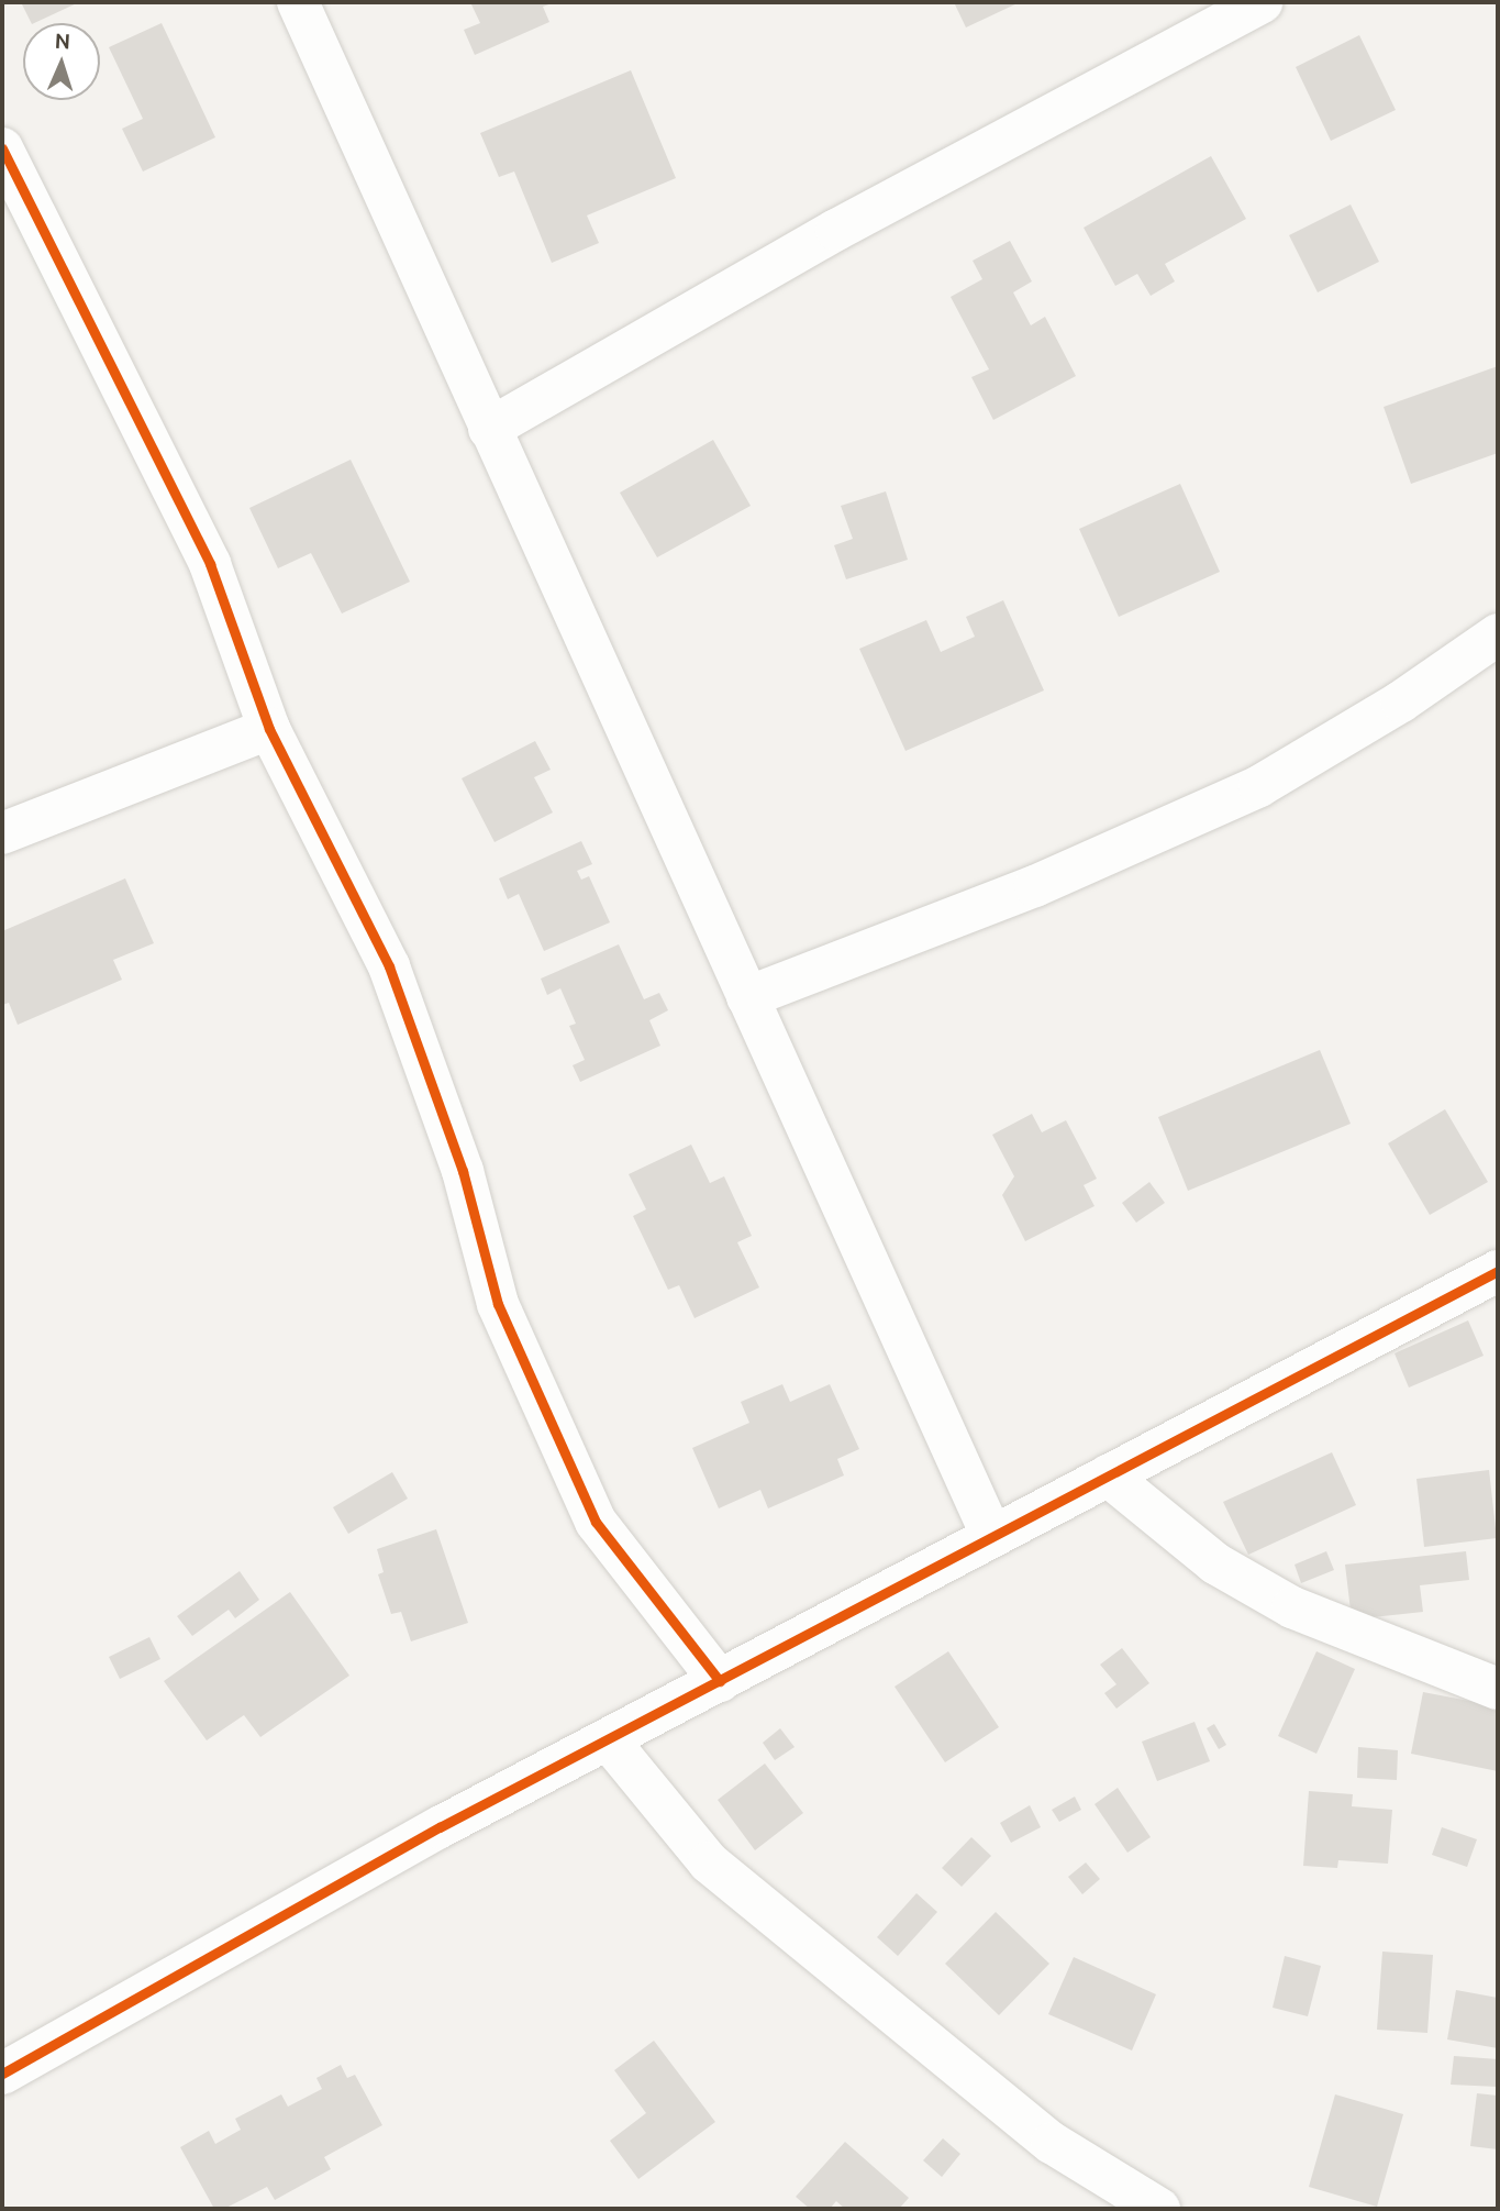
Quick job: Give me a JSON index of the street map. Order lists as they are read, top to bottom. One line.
{"north":"top"}
